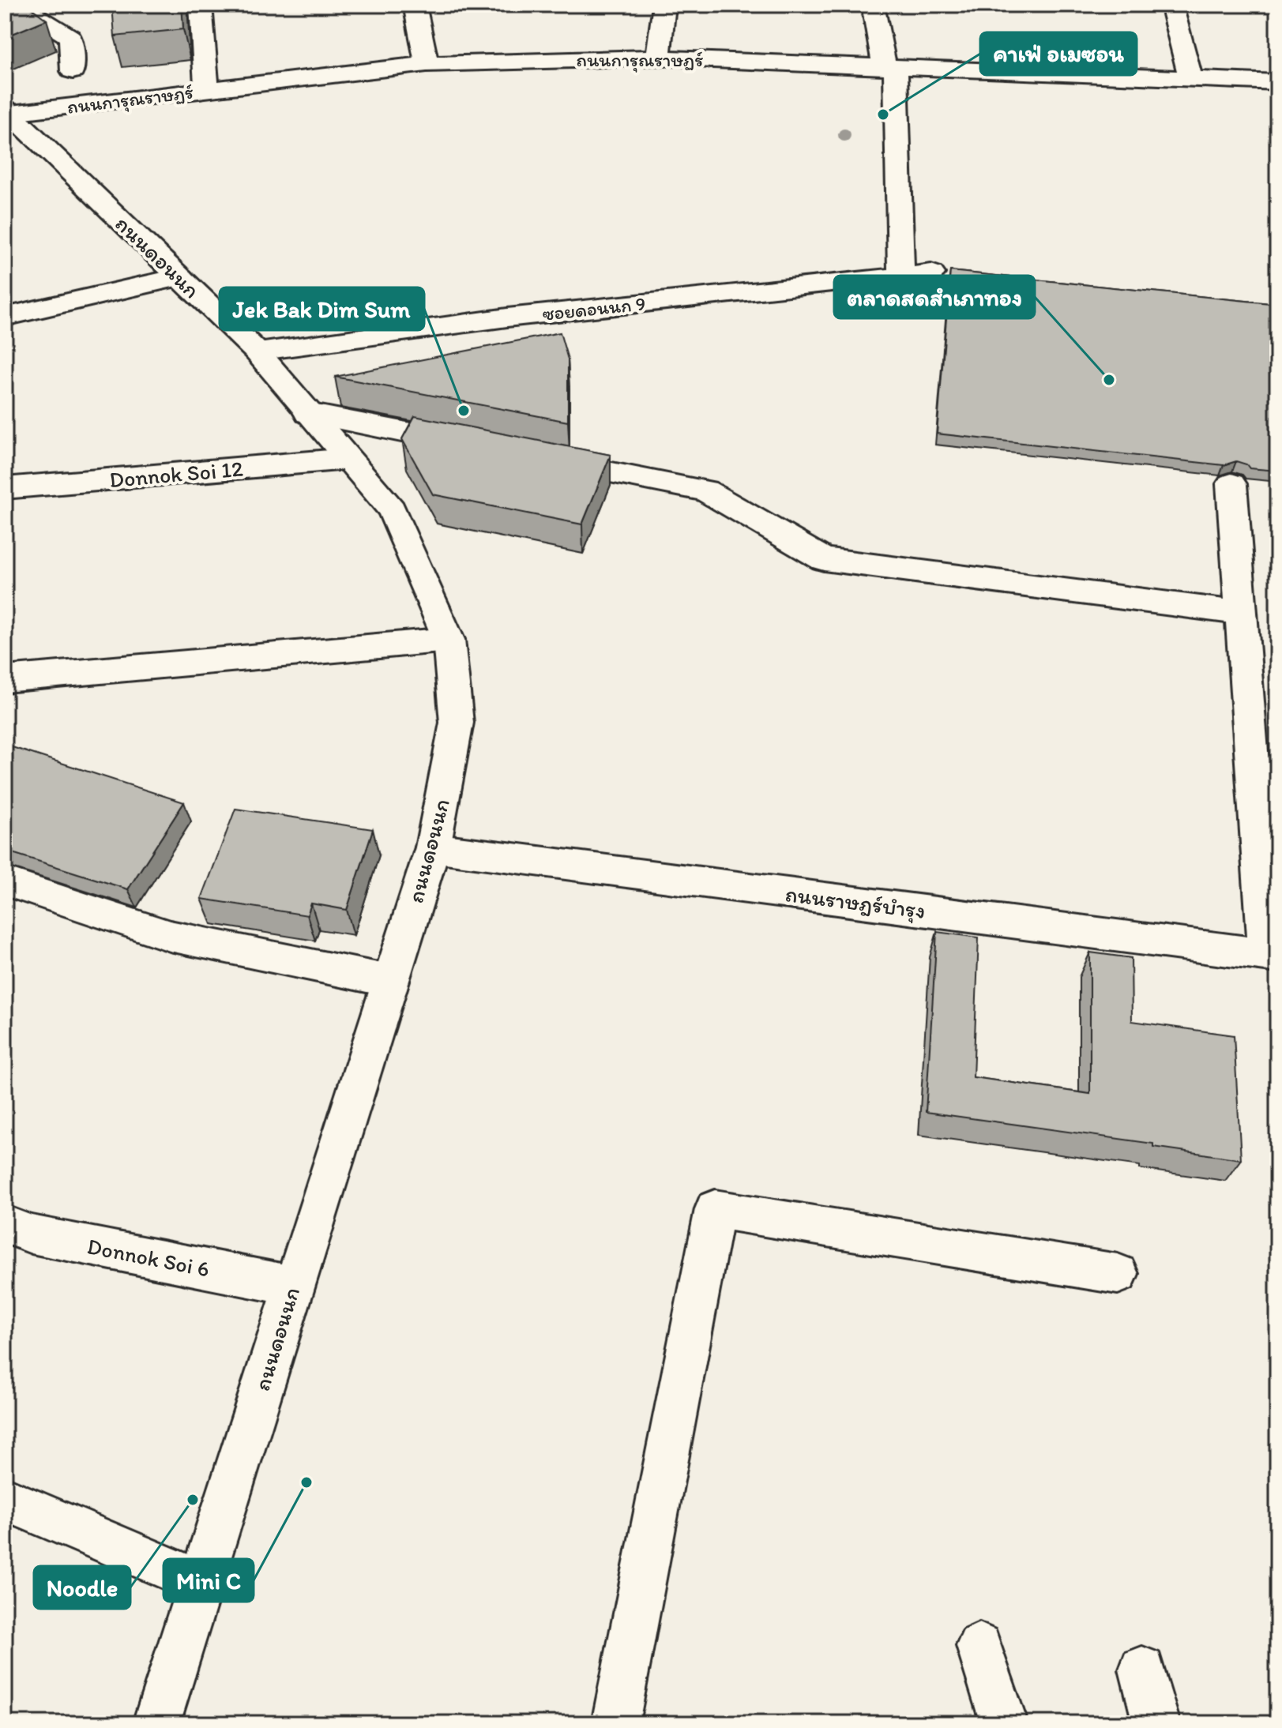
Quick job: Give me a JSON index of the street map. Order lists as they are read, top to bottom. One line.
{"streets":{"street":["ถนนการุณราษฏร์","ถนนดอนนก","ซอยดอนนก 9","Donnok Soi 12","ถนนราษฎร์บำรุง","Donnok Soi 6"]},"crossings":[["ถนนการุณราษฏร์","ถนนดอนนก"],["ถนนดอนนก","ซอยดอนนก 9"],["ถนนดอนนก","Donnok Soi 12"],["ถนนดอนนก","ถนนราษฎร์บำรุง"],["ถนนดอนนก","Donnok Soi 6"]],"places":["คาเฟ่ อเมซอน","ตลาดสดสำเภาทอง","Jek Bak Dim Sum","Mini C","Noodle"]}
